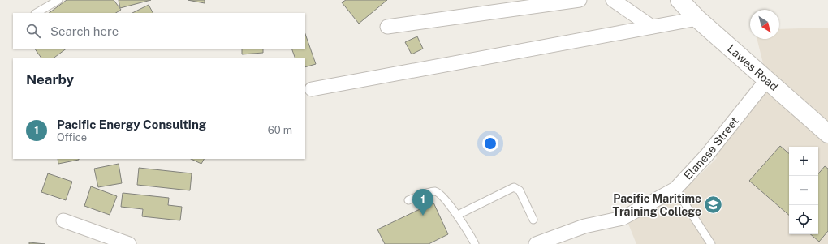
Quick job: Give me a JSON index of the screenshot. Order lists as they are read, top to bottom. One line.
{"streets":{"main road":["Lawes Road"],"street":["Elanese Street"]},"crossings":[["Lawes Road","Elanese Street"]],"places":{"school or university":["Pacific Maritime Training College"]},"north":"bottom right","page":{"search":"Search here","heading":"Nearby","list":[{"mark":"1","name":"Pacific Energy Consulting","note":"Office","value":"60 m"}],"map_buttons":["+","−"],"pins":"1"}}
